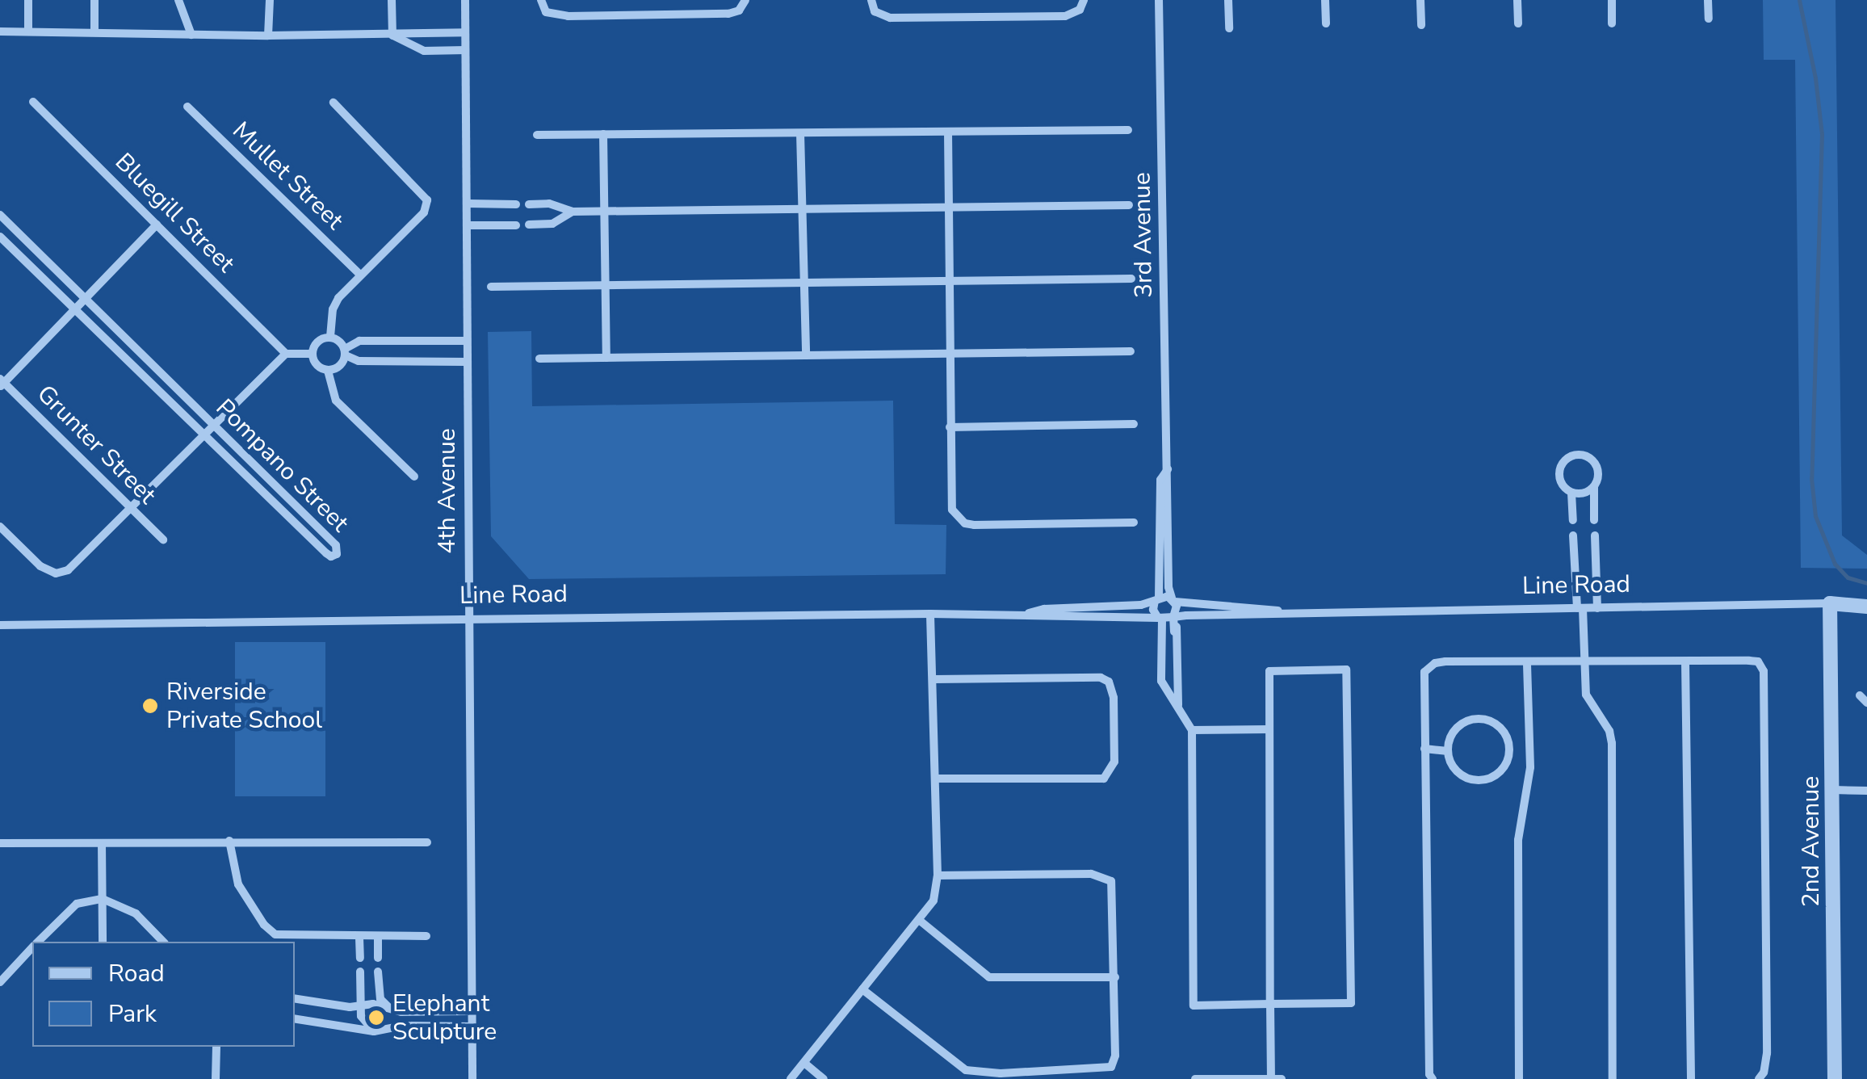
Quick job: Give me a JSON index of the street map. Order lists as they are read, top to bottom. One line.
{"streets":{"street":["Mullet Street","Bluegill Street","3rd Avenue","Grunter Street","Pompano Street","4th Avenue","Line Road","2nd Avenue"]},"crossings":[["3rd Avenue","Line Road"],["4th Avenue","Line Road"],["Line Road","2nd Avenue"]],"places":["Riverside Private School","Elephant Sculpture"],"legend":["Road","Park"]}
